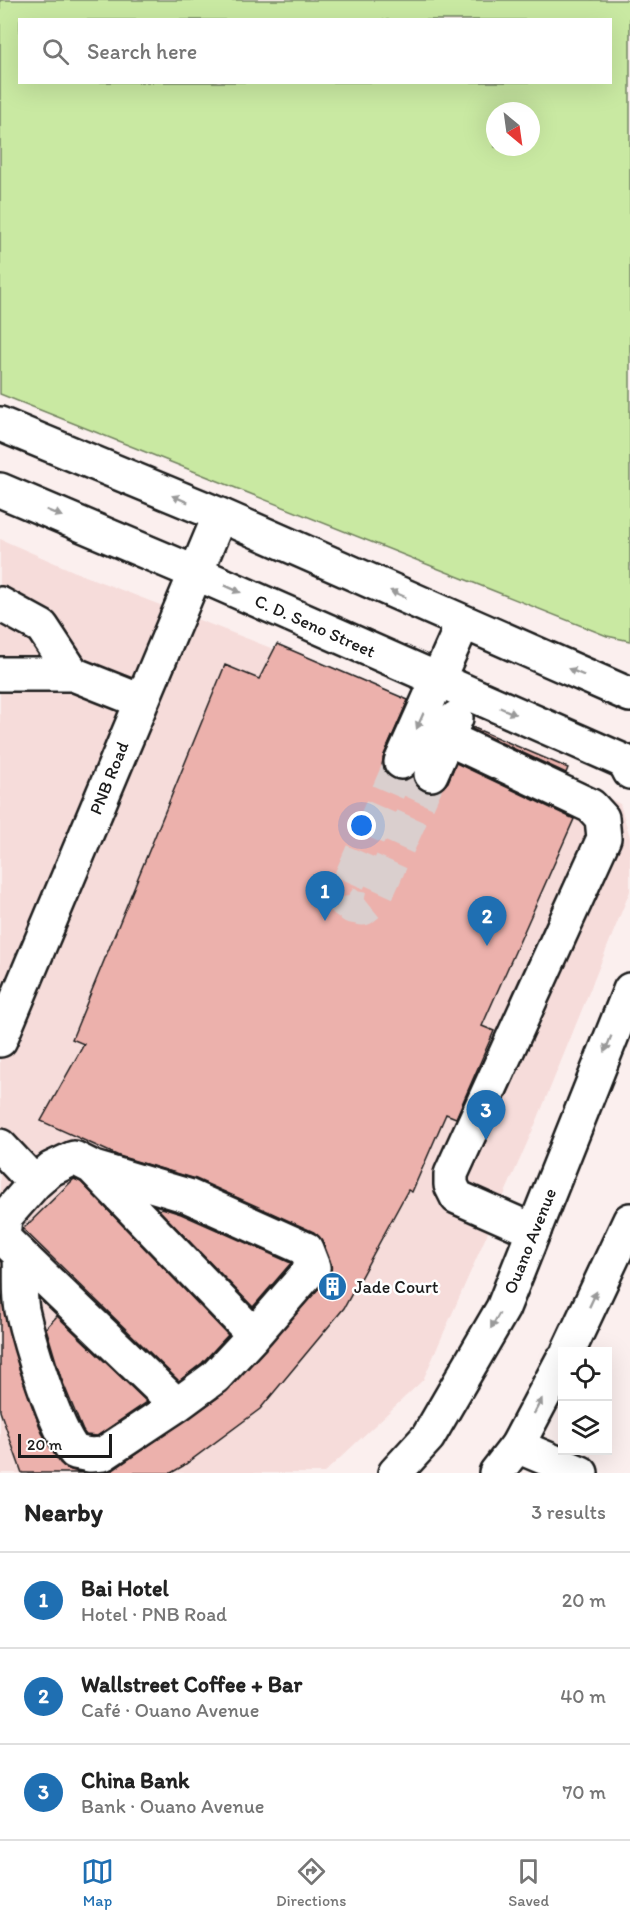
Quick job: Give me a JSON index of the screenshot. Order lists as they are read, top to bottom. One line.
{"streets":{"main road":["C. D. Seno Street","PNB Road","Ouano Avenue"]},"crossings":[["C. D. Seno Street","PNB Road"]],"places":{"building":["Jade Court"]},"scale_bar":"20 m","north":"bottom right","page":{"search":"Search here","pins":["1","2","3"],"scale":"20 m","heading":["Nearby","3 results"],"list":[{"mark":"1","name":"Bai Hotel","note":"Hotel · PNB Road","value":"20 m"},{"mark":"2","name":"Wallstreet Coffee + Bar","note":"Café · Ouano Avenue","value":"40 m"},{"mark":"3","name":"China Bank","note":"Bank · Ouano Avenue","value":"70 m"}],"nav":["Map","Directions","Saved"]}}
